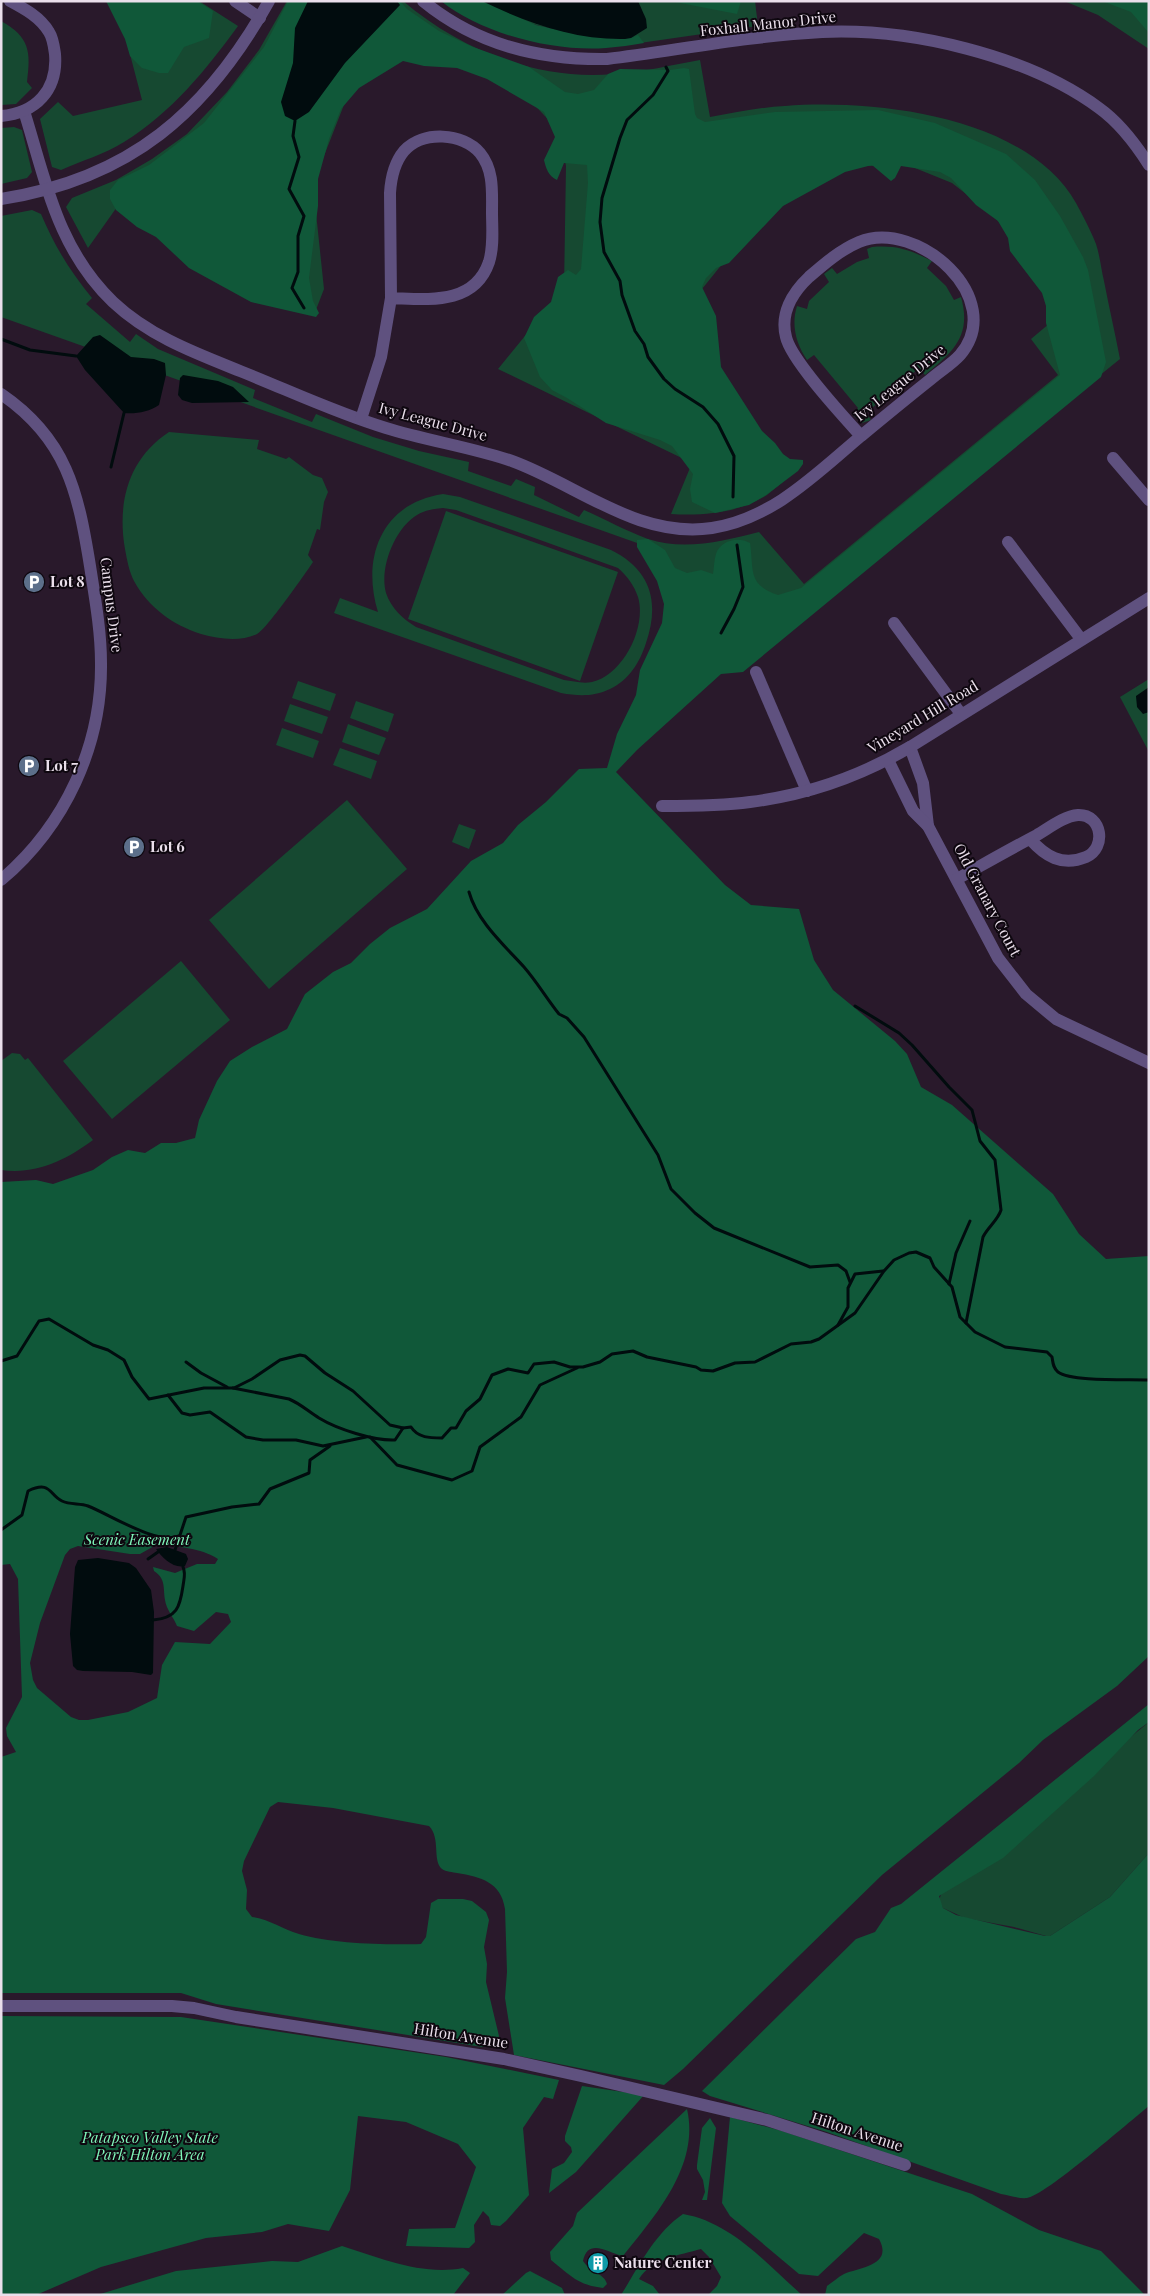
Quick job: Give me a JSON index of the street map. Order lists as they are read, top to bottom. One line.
{"streets":{"street":["Foxhall Manor Drive","Ivy League Drive","Campus Drive","Vineyard Hill Road","Old Granary Court","Hilton Avenue"]},"crossings":[["Vineyard Hill Road","Old Granary Court"]],"parks":["Scenic Easement","Patapsco Valley State Park Hilton Area"],"places":{"parking":["Lot 8","Lot 7","Lot 6"],"building":["Nature Center"]}}
